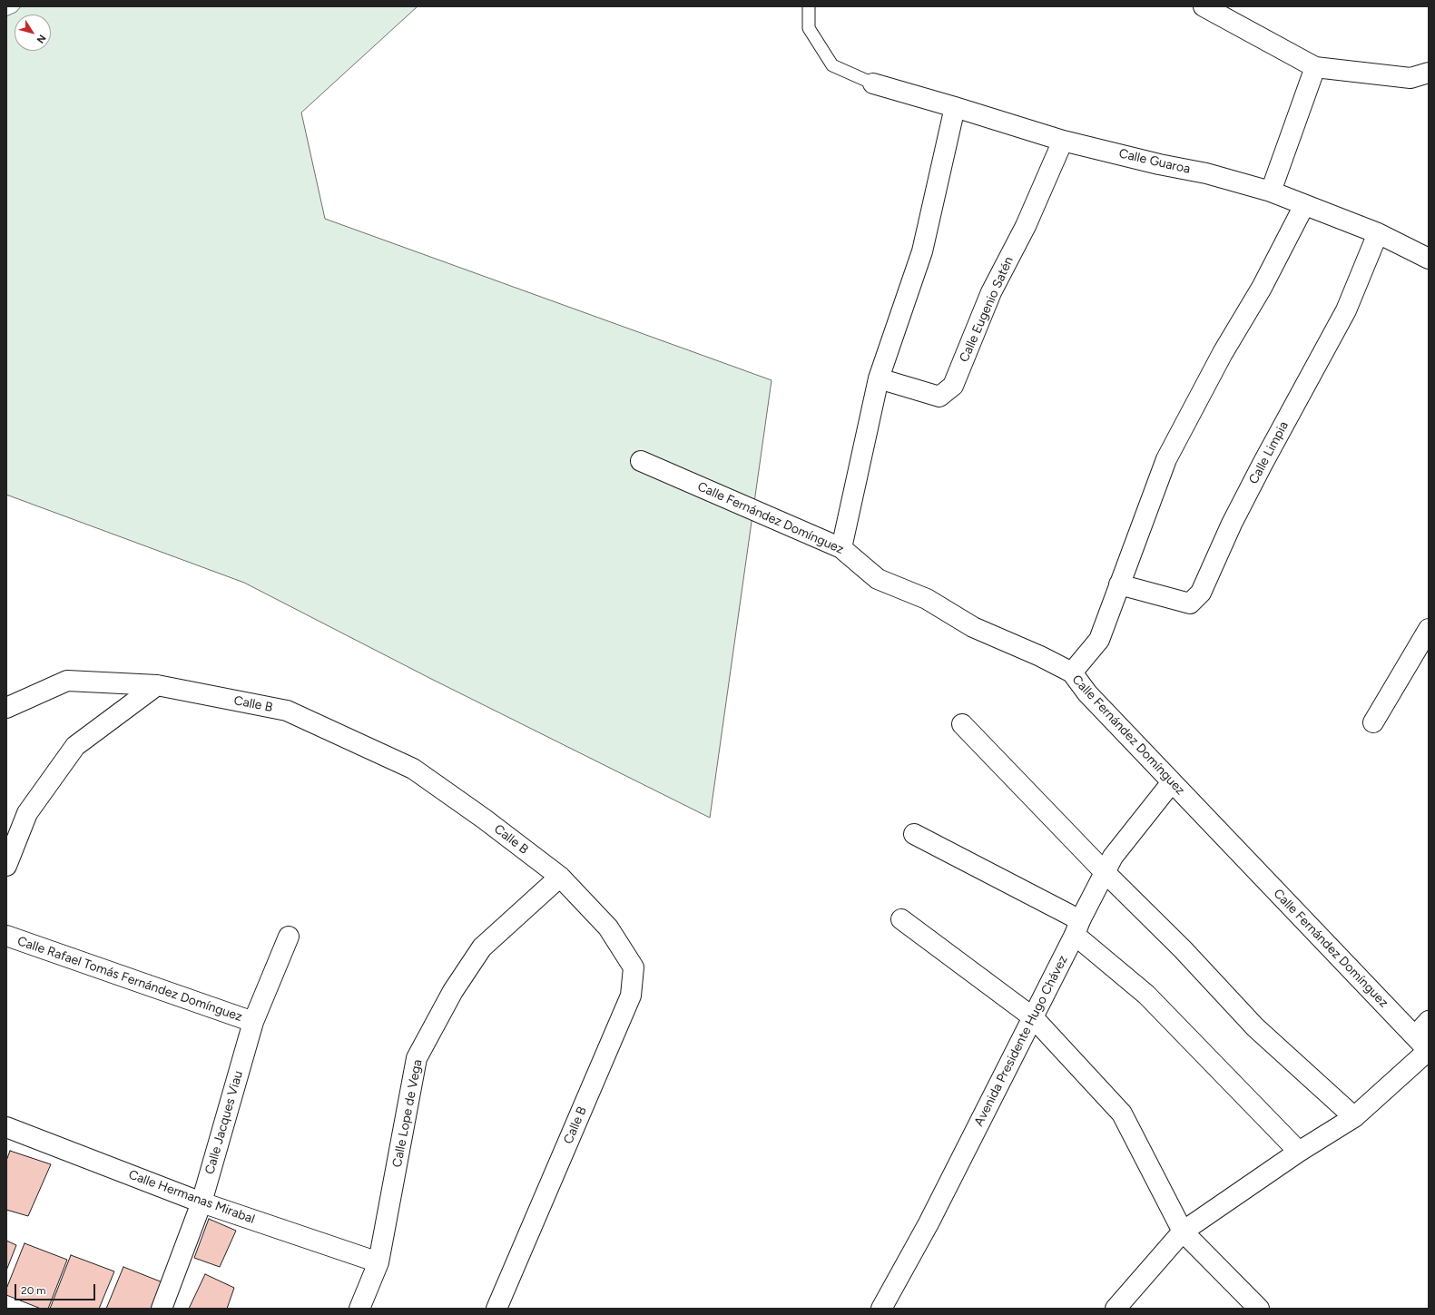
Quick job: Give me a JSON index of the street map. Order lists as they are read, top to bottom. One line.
{"streets":{"street":["Calle Guaroa","Calle Eugenio Satén","Calle Limpia","Calle Fernández Domínguez","Calle B","Calle Rafael Tomás Fernández Domínguez","Avenida Presidente Hugo Chávez","Calle Lope de Vega","Calle Jacques Viau","Calle Hermanas Mirabal"]},"crossings":[["Calle Guaroa","Calle Eugenio Satén"],["Calle Guaroa","Calle Limpia"],["Calle Fernández Domínguez","Avenida Presidente Hugo Chávez"],["Calle B","Calle Lope de Vega"],["Calle Rafael Tomás Fernández Domínguez","Calle Jacques Viau"],["Calle Lope de Vega","Calle Hermanas Mirabal"],["Calle Jacques Viau","Calle Hermanas Mirabal"]],"scale_bar":"20 m","north":"bottom right"}
